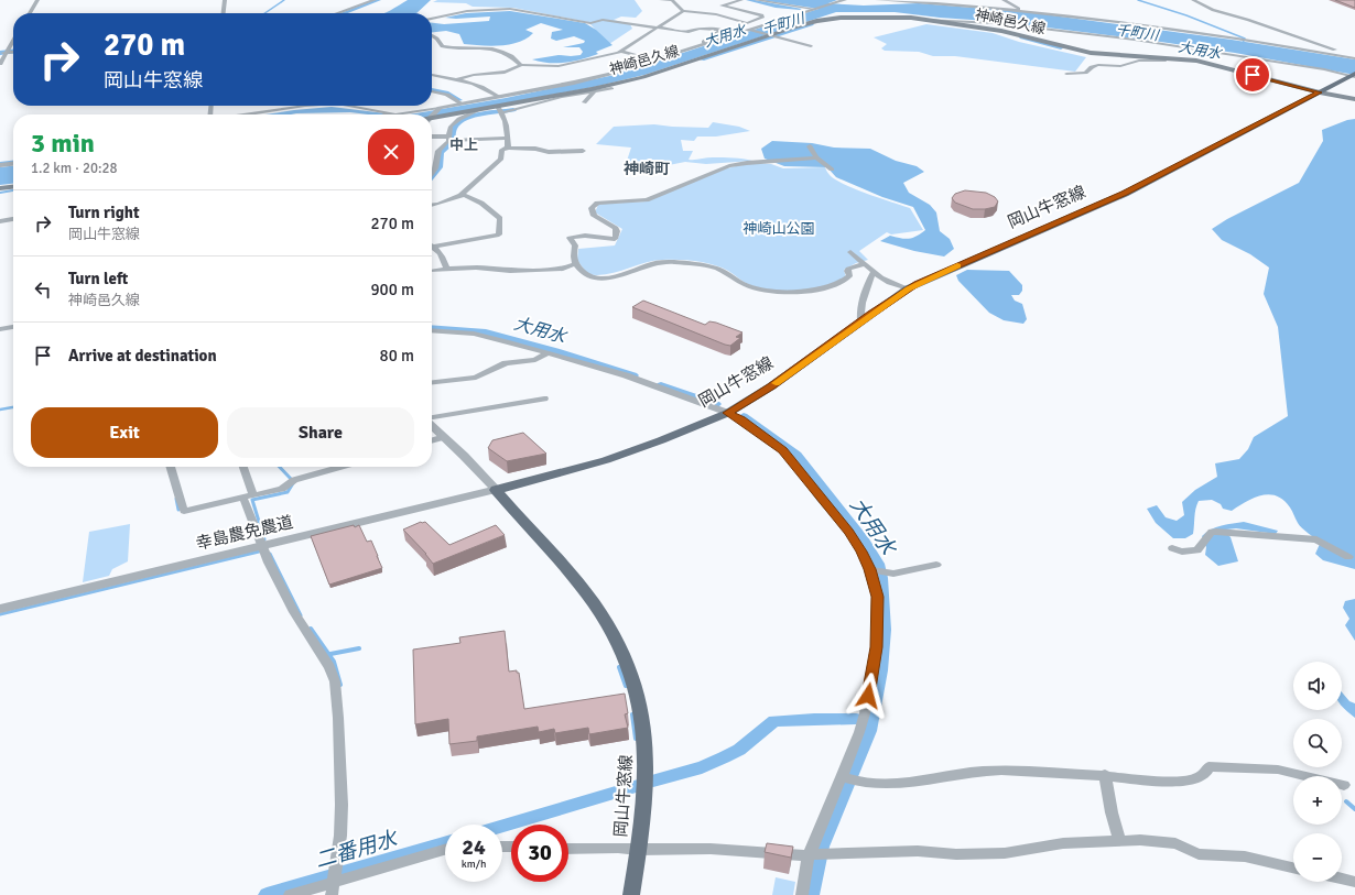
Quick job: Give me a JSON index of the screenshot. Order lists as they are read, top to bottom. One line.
{"streets":{"main road":["神崎邑久線","岡山牛窓線"],"street":["幸島農免農道"]},"crossings":[["神崎邑久線","岡山牛窓線"],["岡山牛窓線","幸島農免農道"]],"districts":["中上","神崎町"],"water":["千町川","大用水","二番用水"],"parks":["神崎山公園"],"page":{"turn":["270 m","岡山牛窓線"],"heading":["3 min","1.2 km · 20:28"],"list":[{"name":"Turn right","note":"岡山牛窓線","value":"270 m"},{"name":"Turn left","note":"神崎邑久線","value":"900 m"},{"name":"Arrive at destination","value":"80 m"}],"buttons":["Exit","Share"],"map_buttons":["+","−"],"speed":"24 km/h","limit":"30"}}
